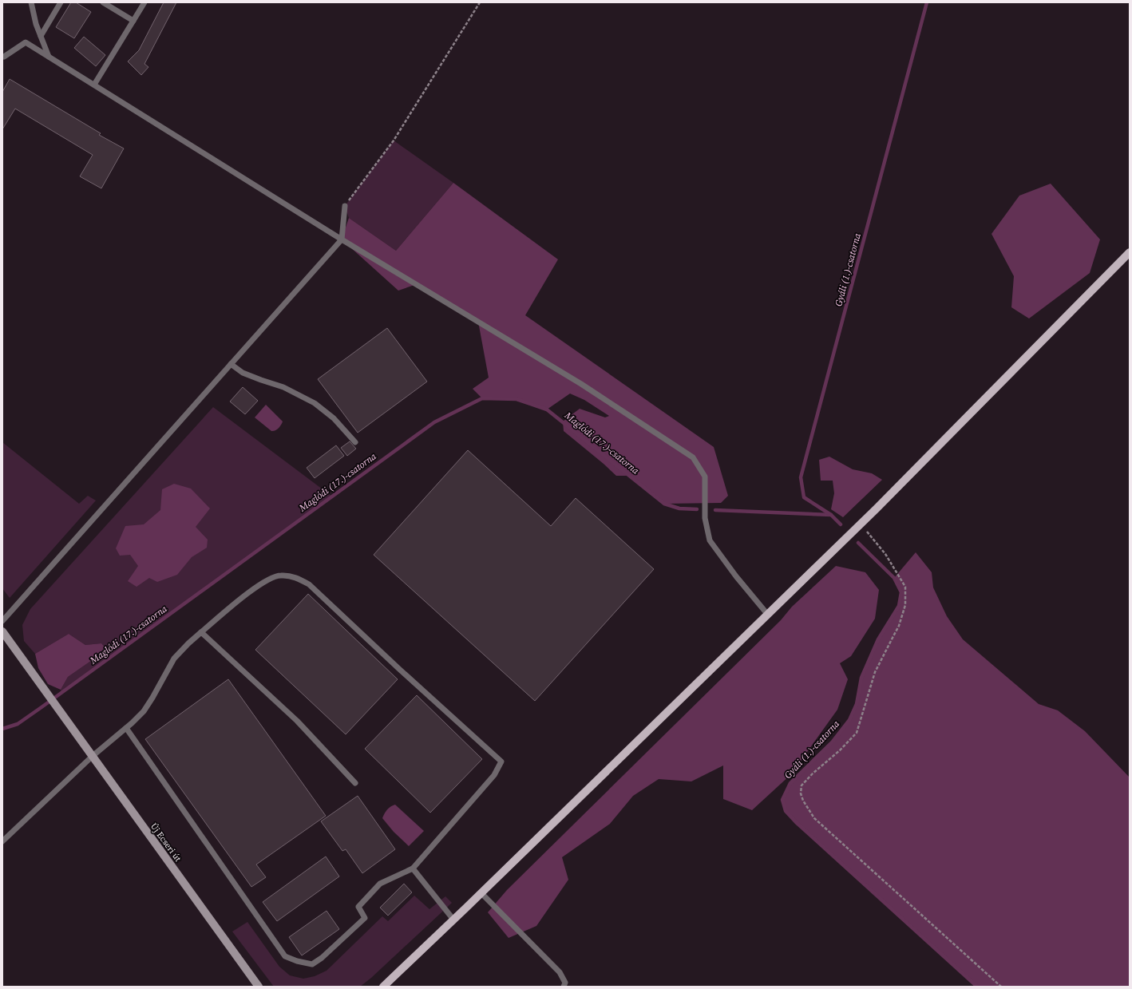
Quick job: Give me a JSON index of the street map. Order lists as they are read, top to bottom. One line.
{"streets":{"main road":["Új Ecseri út"]},"water":["Gyáli (1.)-csatorna","Maglódi (17.)-csatorna"]}
